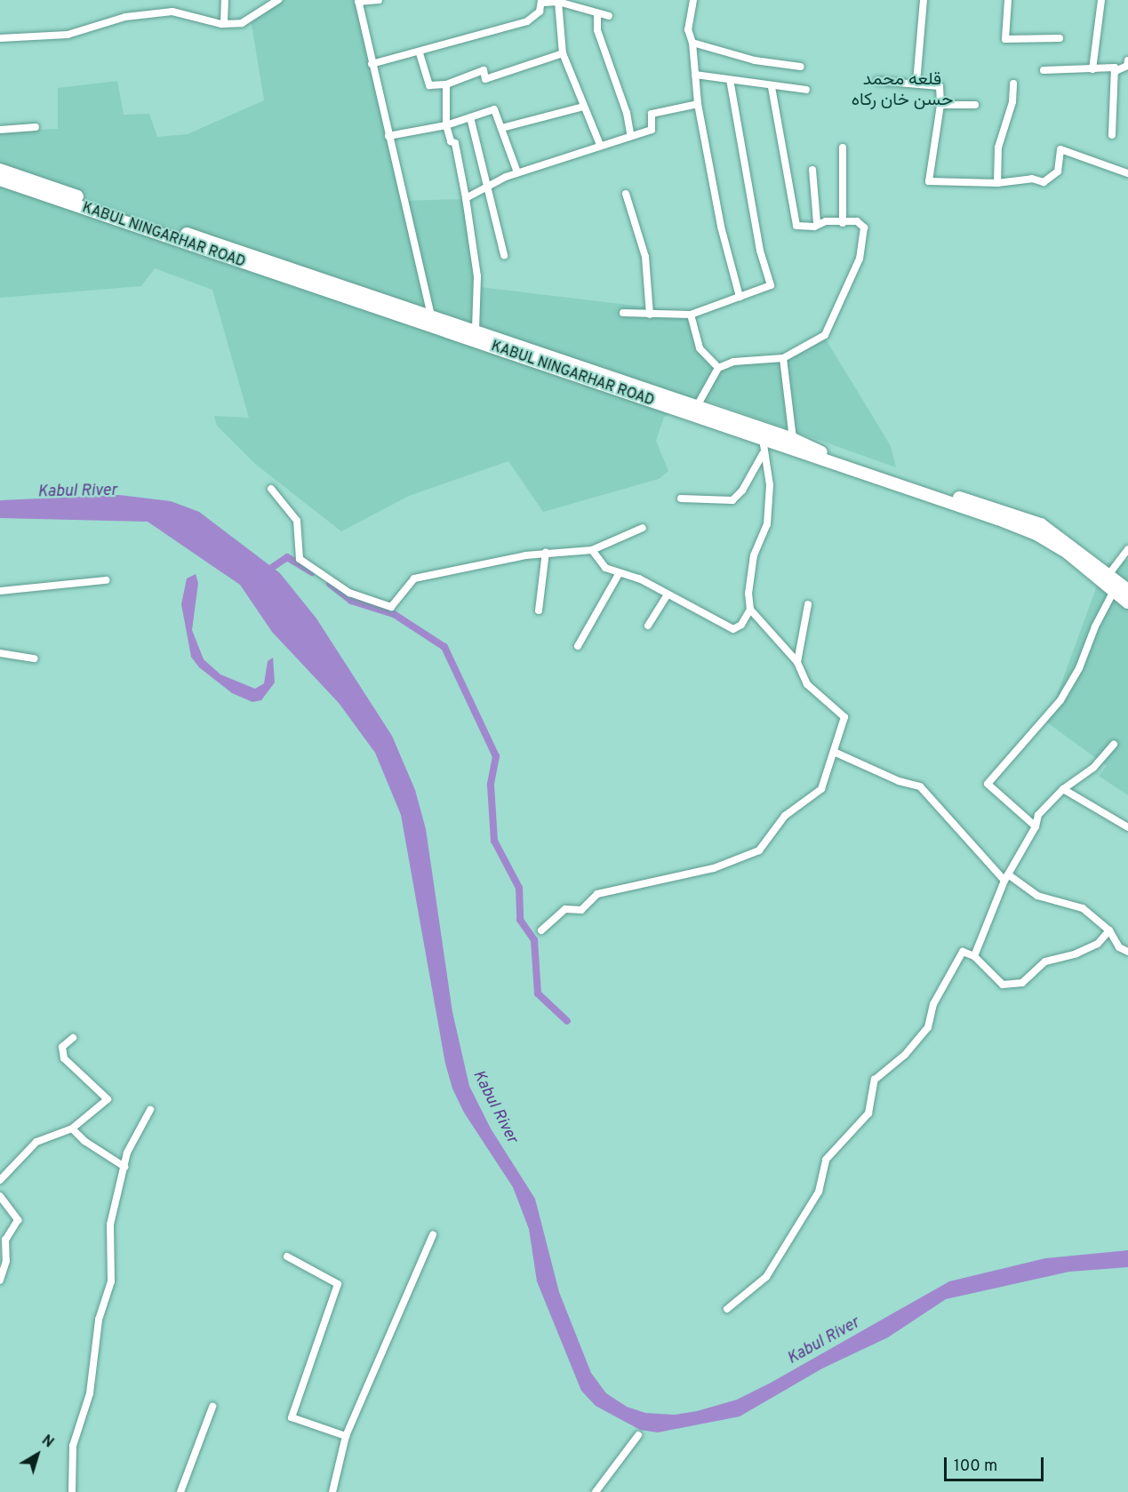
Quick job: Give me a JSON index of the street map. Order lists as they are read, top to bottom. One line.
{"streets":{"highway":["KABUL NINGARHAR ROAD"]},"districts":["قلعه محمد حسن خان رکاه"],"water":["Kabul River"],"scale_bar":"100 m","north":"top right"}
